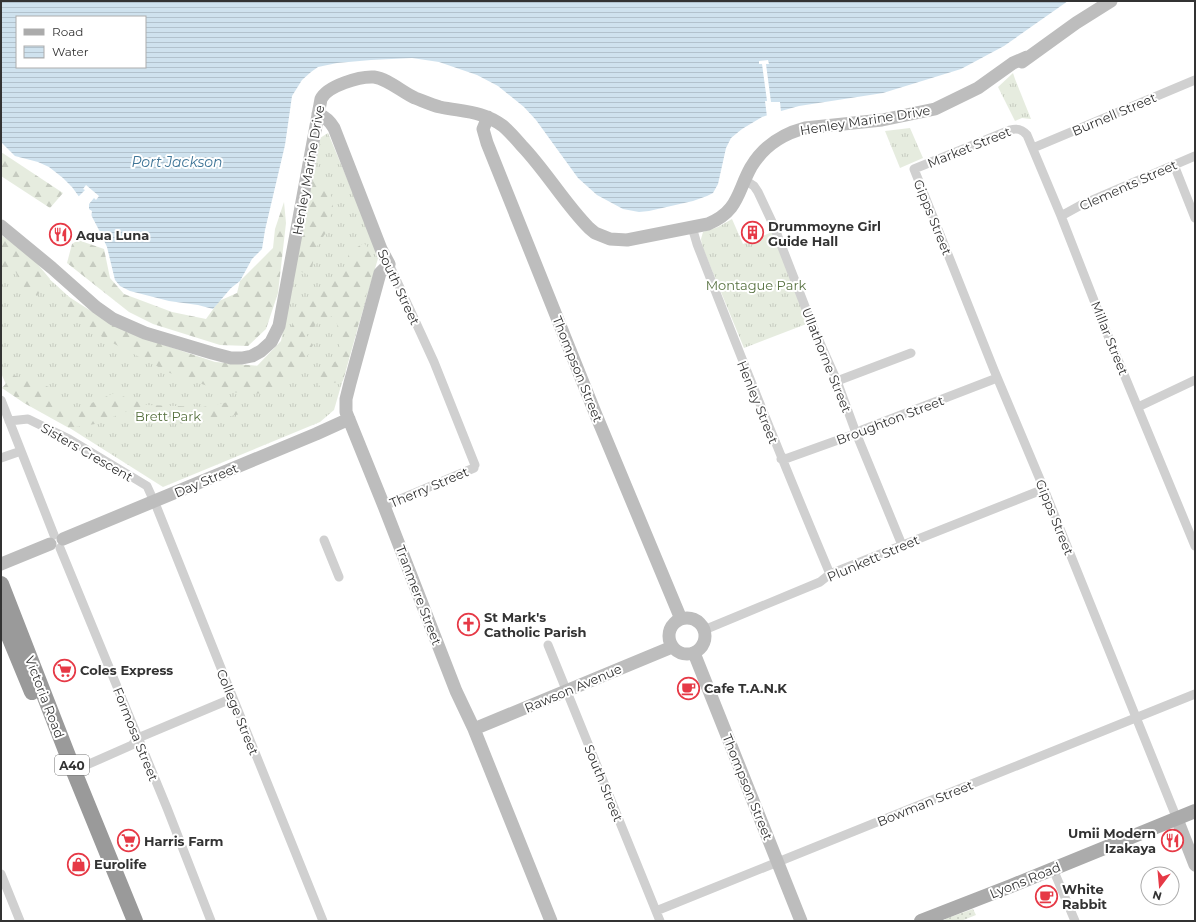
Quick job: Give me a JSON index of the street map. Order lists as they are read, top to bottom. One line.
{"streets":{"highway":["Victoria Road","A40"],"main road":["Lyons Road"],"street":["Burnell Street","Henley Marine Drive","Market Street","Clements Street","Gipps Street","South Street","Millar Street","Ullathorne Street","Thompson Street","Henley Street","Broughton Street","Sisters Crescent","Day Street","Therry Street","Plunkett Street","Tranmere Street","Rawson Avenue","College Street","Formosa Street","Bowman Street"]},"crossings":[["Burnell Street","Millar Street"],["Henley Marine Drive","South Street"],["Henley Marine Drive","Ullathorne Street"],["Henley Marine Drive","Thompson Street"],["Henley Marine Drive","Henley Street"],["Market Street","Gipps Street"],["Market Street","Millar Street"],["Clements Street","Millar Street"],["Gipps Street","Broughton Street"],["Gipps Street","Plunkett Street"],["Gipps Street","Bowman Street"],["Gipps Street","Lyons Road"],["South Street","Therry Street"],["South Street","Tranmere Street"],["South Street","Rawson Avenue"],["South Street","Bowman Street"],["Ullathorne Street","Broughton Street"],["Ullathorne Street","Plunkett Street"],["Thompson Street","Plunkett Street"],["Thompson Street","Rawson Avenue"],["Thompson Street","Bowman Street"],["Henley Street","Broughton Street"],["Henley Street","Plunkett Street"],["Sisters Crescent","Day Street"],["Sisters Crescent","College Street"],["Sisters Crescent","Formosa Street"],["Day Street","Tranmere Street"],["Day Street","College Street"],["Day Street","Formosa Street"],["Therry Street","Tranmere Street"],["Plunkett Street","Rawson Avenue"],["Tranmere Street","Rawson Avenue"]],"water":["Port Jackson"],"parks":["Montague Park","Brett Park"],"places":{"building":["Drummoyne Girl Guide Hall"],"restaurant":["Aqua Luna","Umii Modern Izakaya"],"church":["St Mark's Catholic Parish"],"supermarket":["Coles Express","Harris Farm"],"cafe":["Cafe T.A.N.K","White Rabbit"],"shop":["Eurolife"]},"legend":["Road","Water"],"north":"bottom"}
